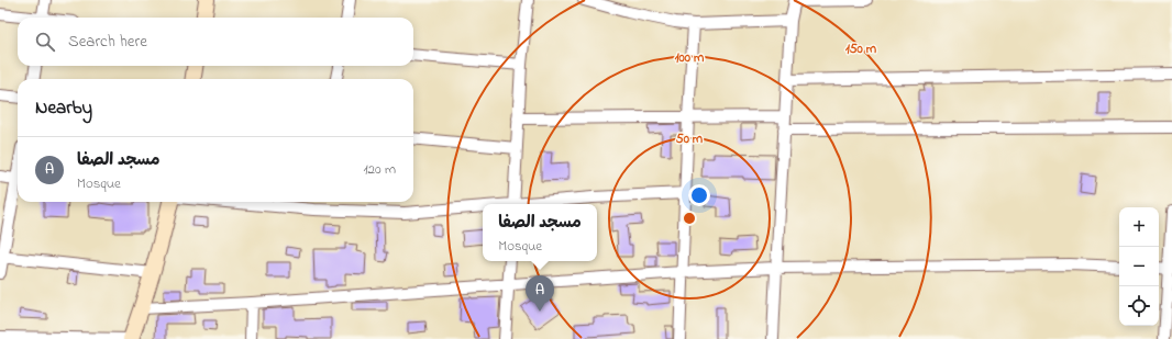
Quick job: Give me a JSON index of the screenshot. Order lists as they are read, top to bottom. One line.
{"page":{"search":"Search here","heading":"Nearby","list":[{"mark":"A","name":"مسجد الصفا","note":"Mosque","value":"120 m"}],"popup":["مسجد الصفا","Mosque"],"map_buttons":["+","−"],"pins":"A"},"rings":["150 m","100 m","50 m"]}
